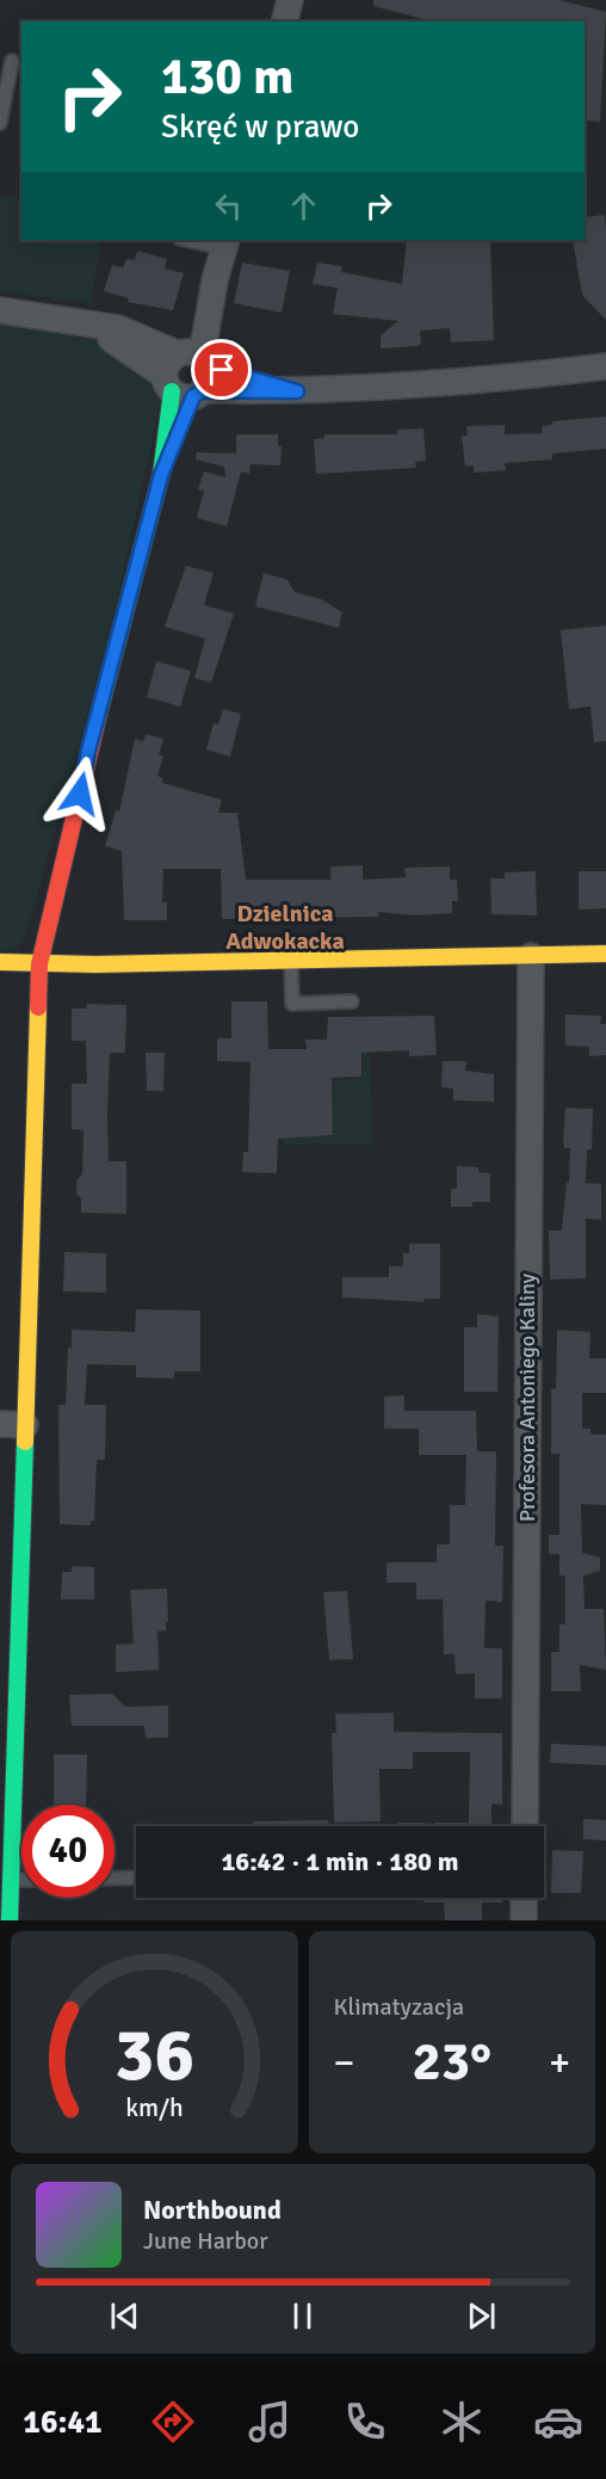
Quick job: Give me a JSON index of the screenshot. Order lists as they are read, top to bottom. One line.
{"streets":{"street":["Profesora Antoniego Kaliny"]},"districts":["Dzielnica Adwokacka"],"page":{"turn":["130 m","Skręć w prawo"],"limit":"40","trip":"16:42 · 1 min · 180 m","tile":"Klimatyzacja","heat":["−","23°","+"],"song":["Northbound","June Harbor"],"tabs":"16:41","gauge":["36","km/h"]}}
